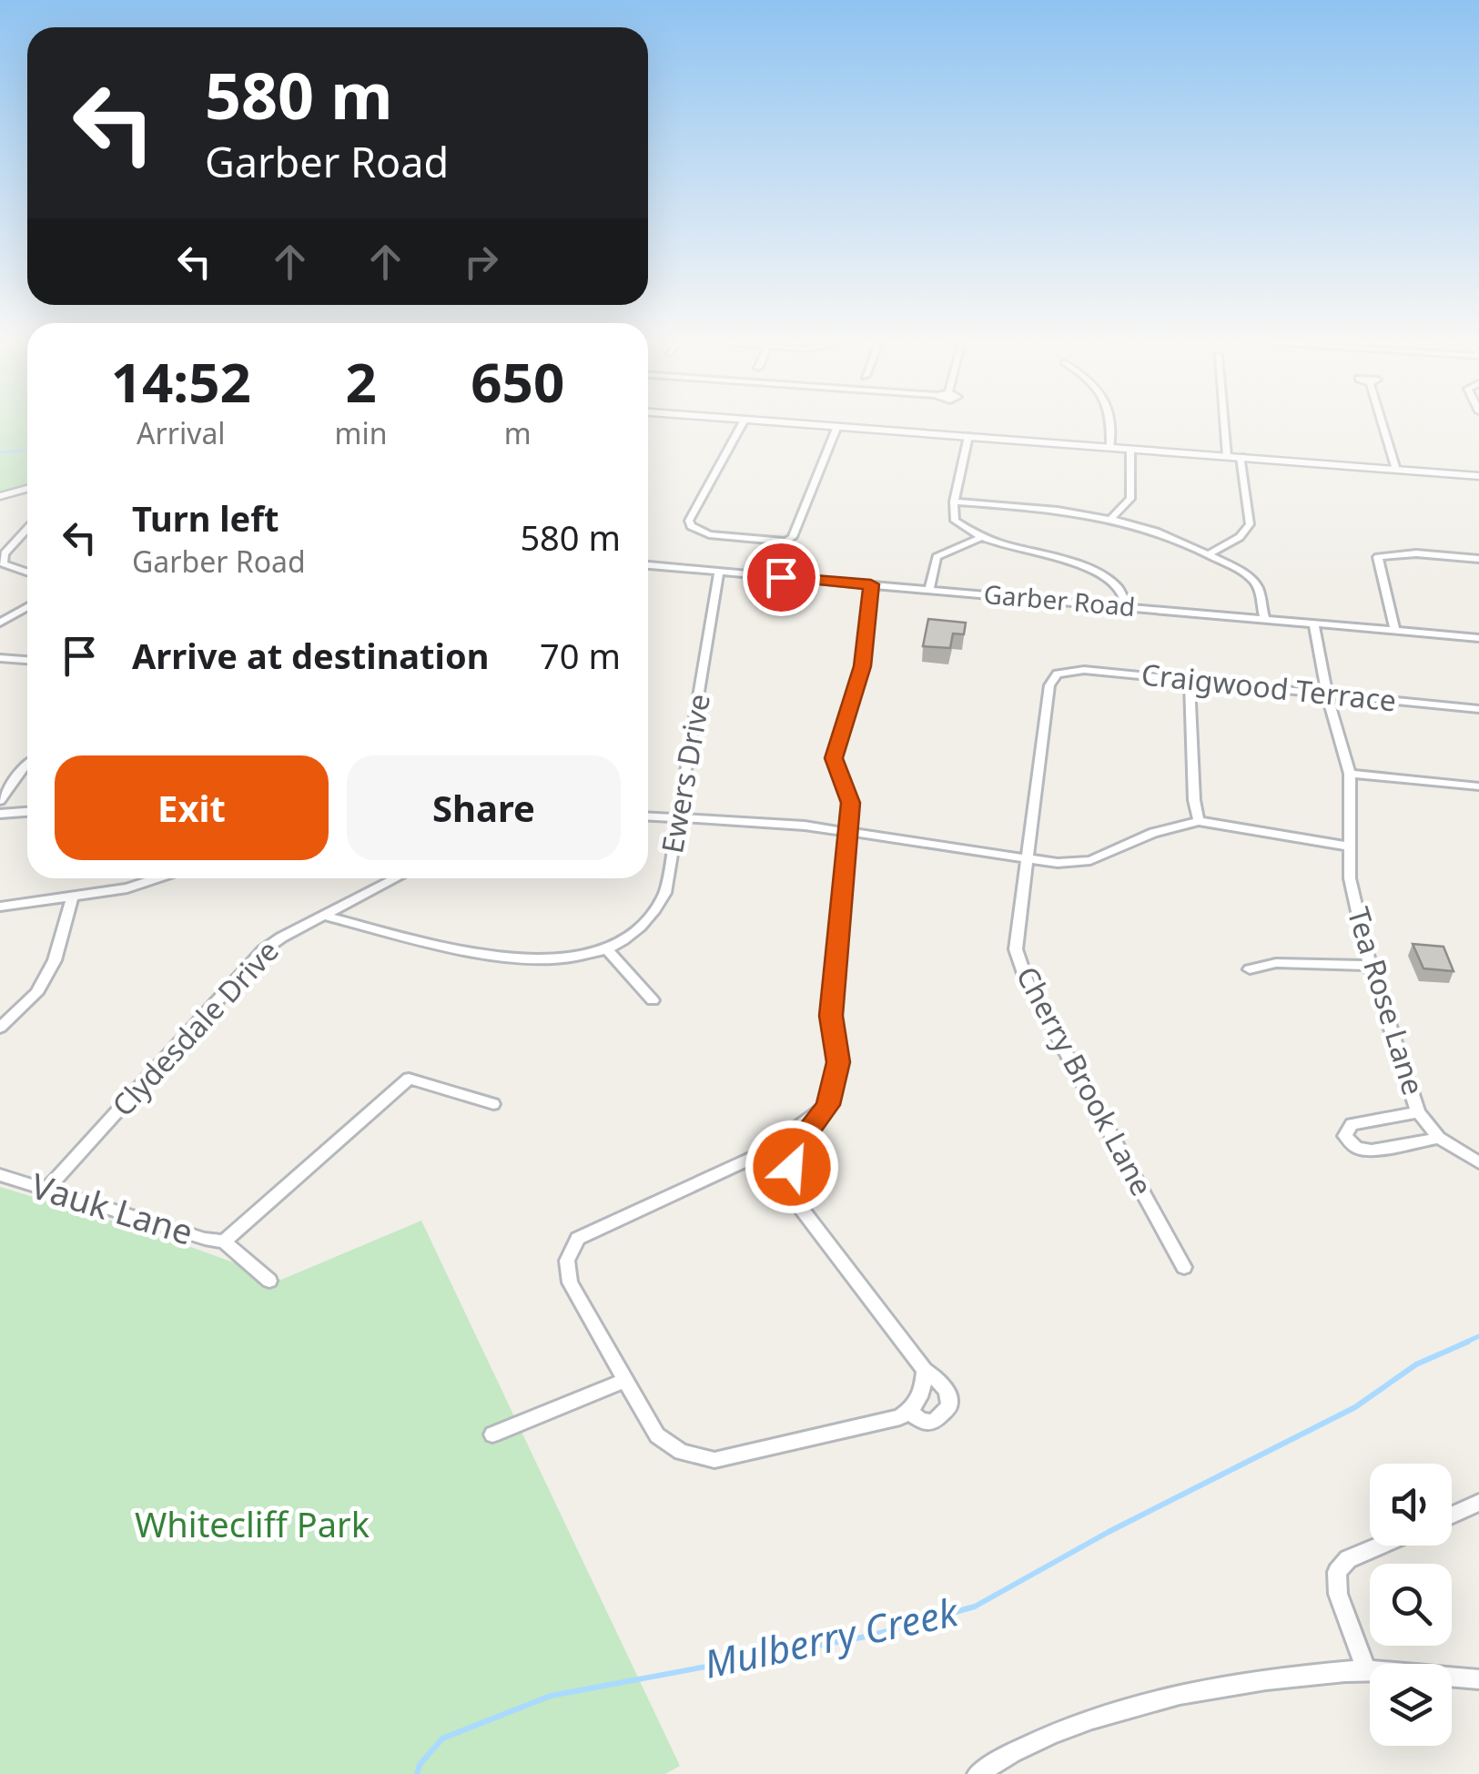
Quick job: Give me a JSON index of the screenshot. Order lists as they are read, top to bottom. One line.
{"streets":{"street":["Garber Road","Craigwood Terrace","Ewers Drive","Tea Rose Lane","Clydesdale Drive","Cherry Brook Lane","Vauk Lane"]},"crossings":[["Garber Road","Ewers Drive"],["Garber Road","Tea Rose Lane"],["Craigwood Terrace","Tea Rose Lane"],["Craigwood Terrace","Cherry Brook Lane"],["Ewers Drive","Clydesdale Drive"],["Clydesdale Drive","Vauk Lane"]],"water":["Mulberry Creek"],"parks":["Whitecliff Park"],"page":{"turn":["580 m","Garber Road"],"eta":["14:52","Arrival","2","min","650","m"],"list":[{"name":"Turn left","note":"Garber Road","value":"580 m"},{"name":"Arrive at destination","value":"70 m"}],"buttons":["Exit","Share"]}}
